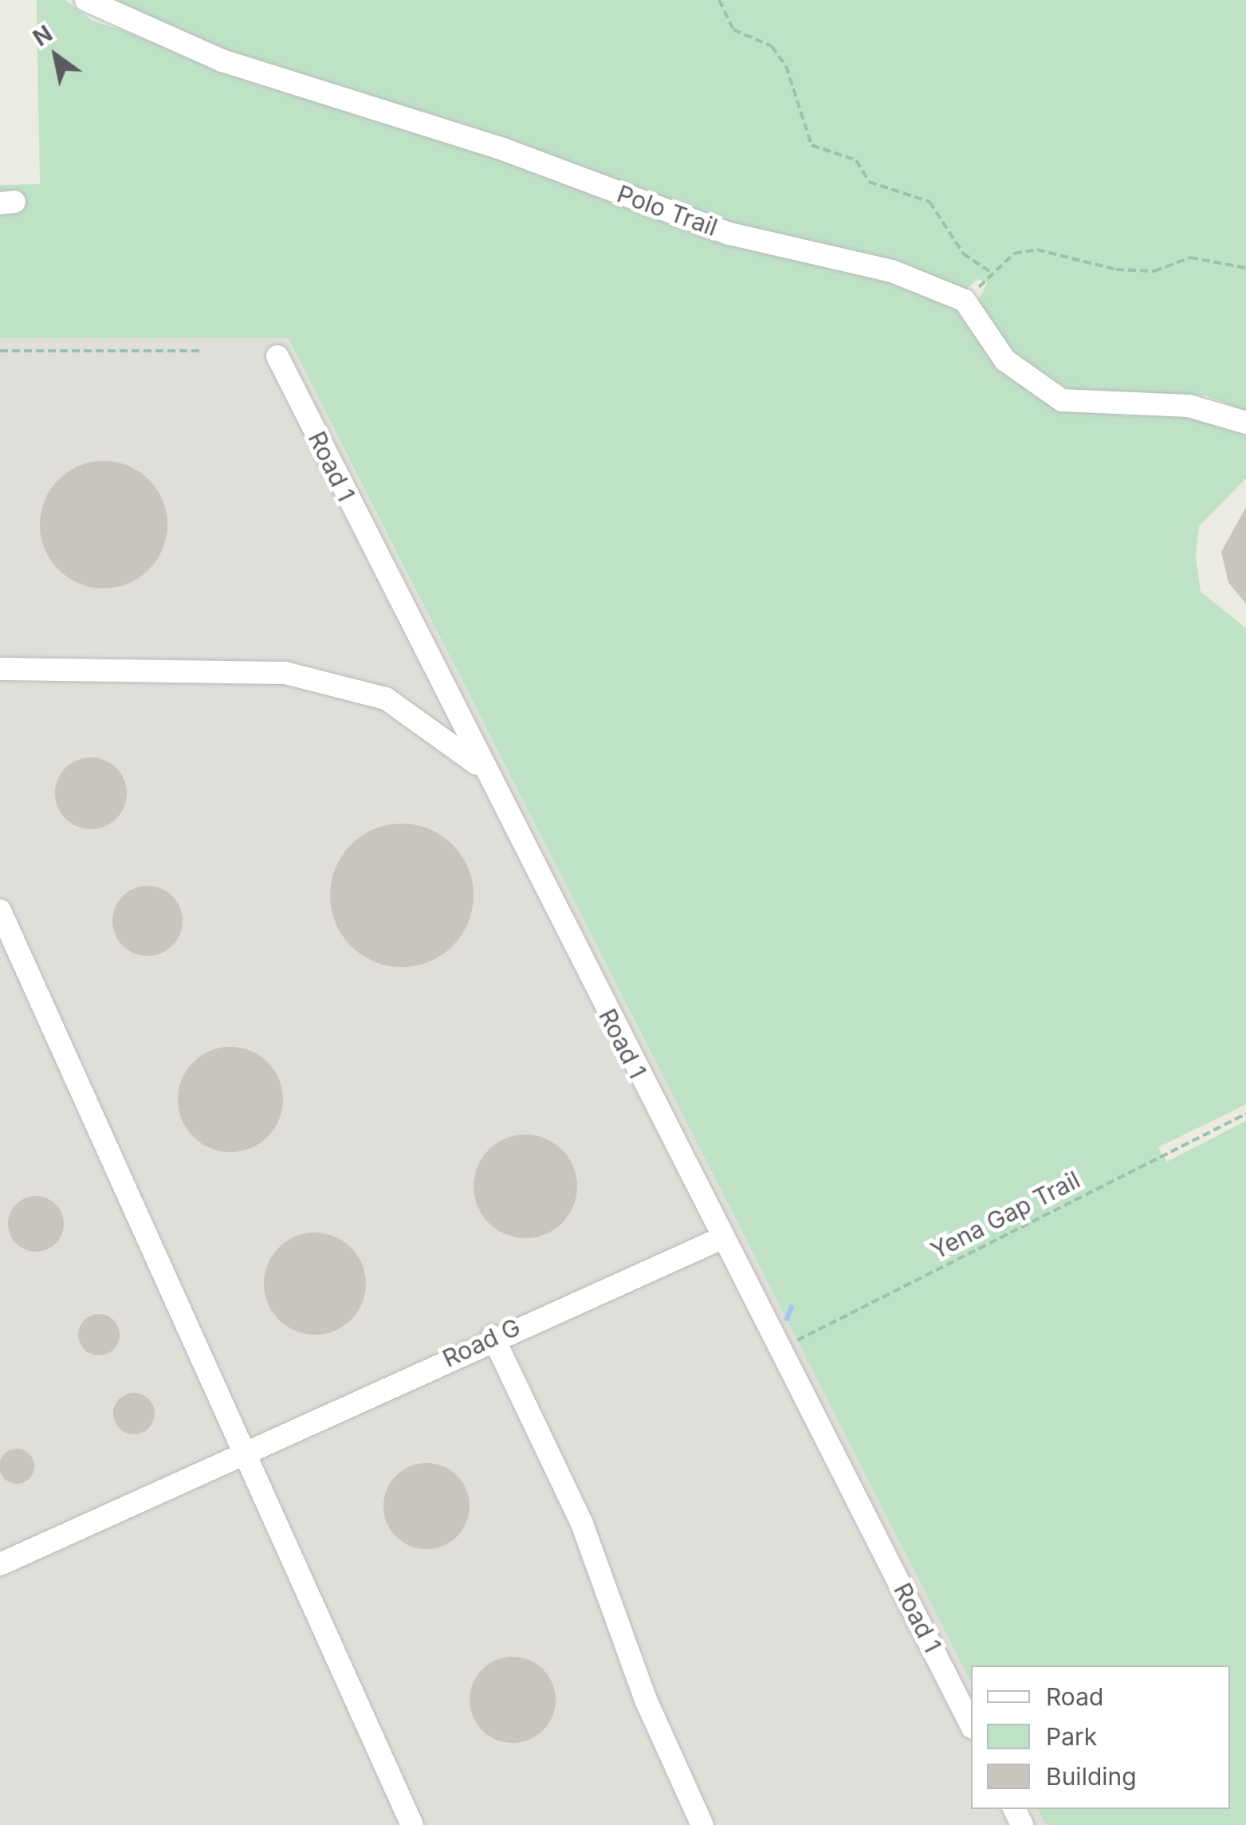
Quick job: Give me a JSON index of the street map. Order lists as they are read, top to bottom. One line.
{"streets":{"lane":["Polo Trail","Road 1","Road G"],"path":["Yena Gap Trail"]},"crossings":[["Road 1","Yena Gap Trail"],["Road 1","Road G"]],"legend":["Road","Park","Building"],"north":"top left"}
